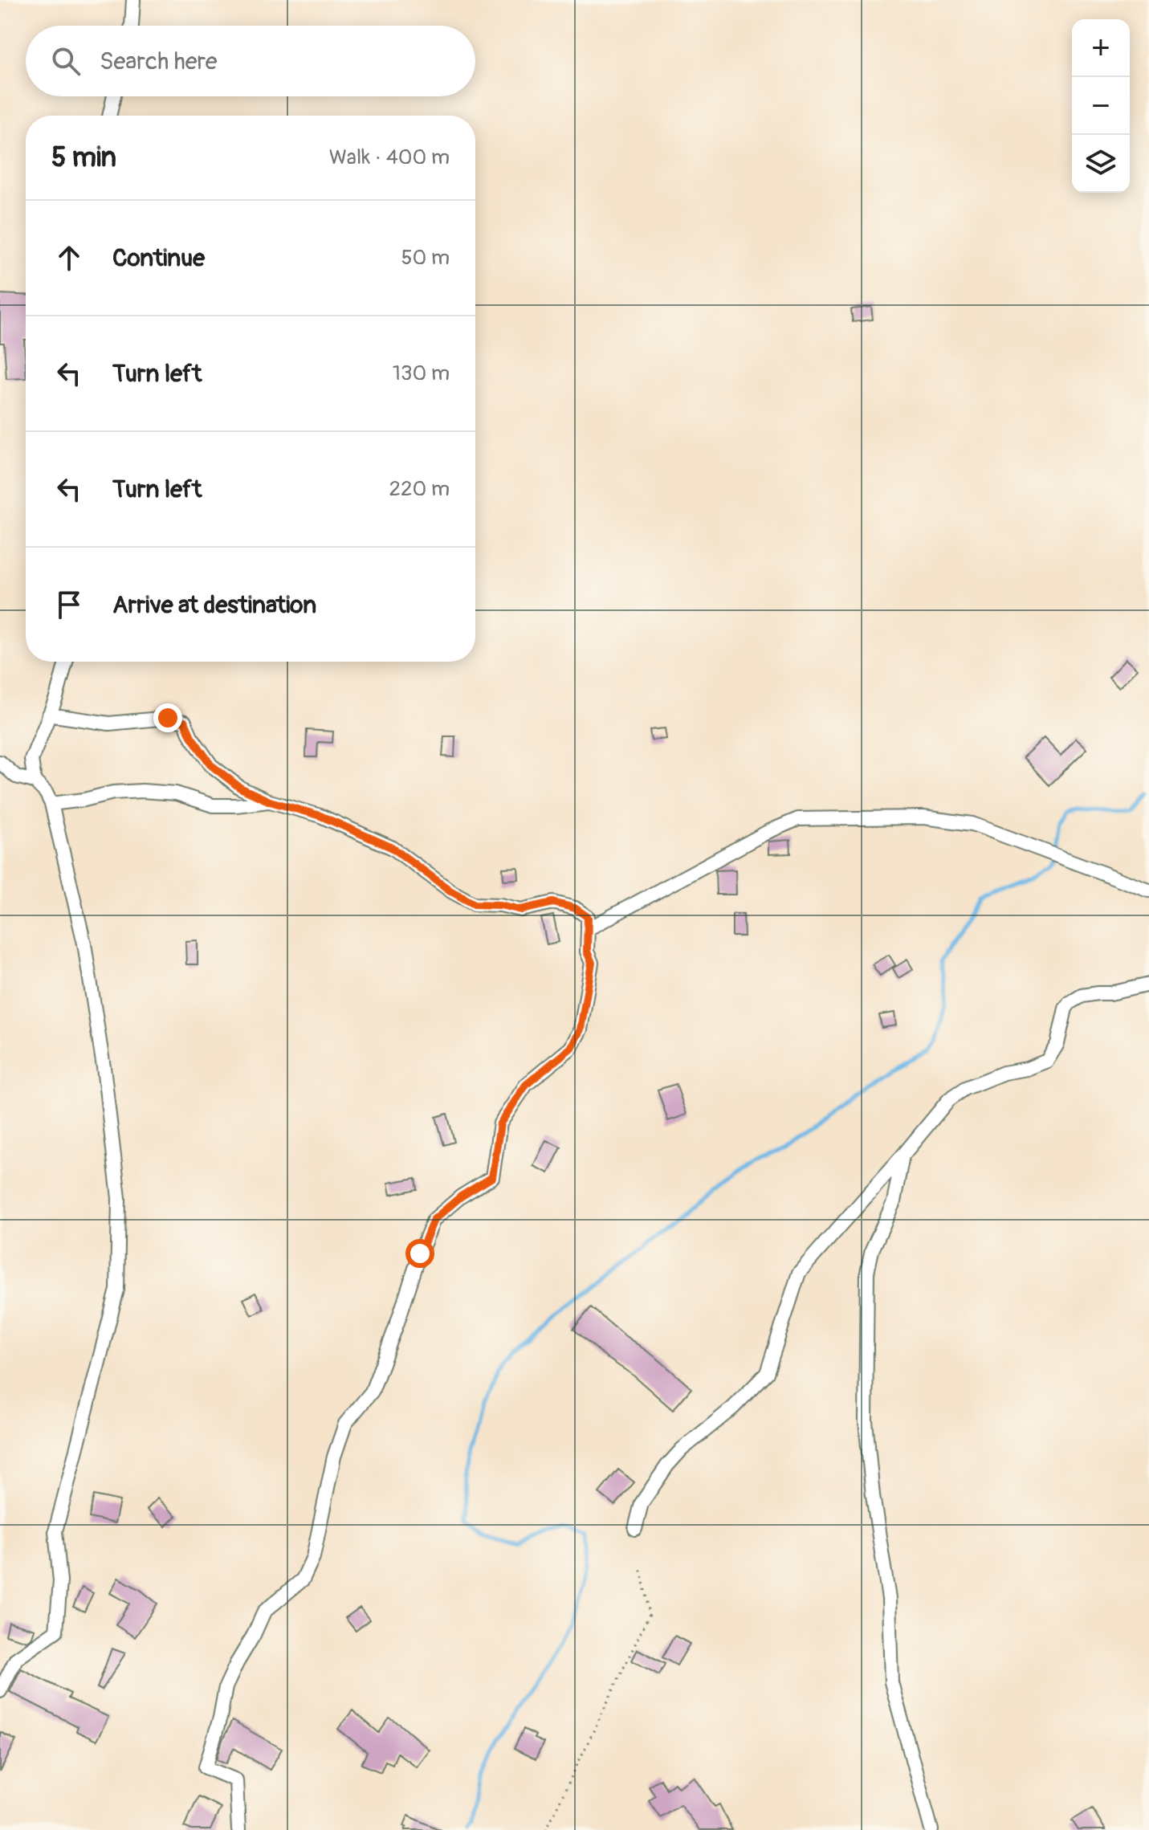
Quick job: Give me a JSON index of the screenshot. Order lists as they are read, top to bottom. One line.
{"page":{"map_buttons":["+","−"],"search":"Search here","heading":["5 min","Walk · 400 m"],"list":[["Continue","50 m"],["Turn left","130 m"],["Turn left","220 m"],"Arrive at destination"]}}
